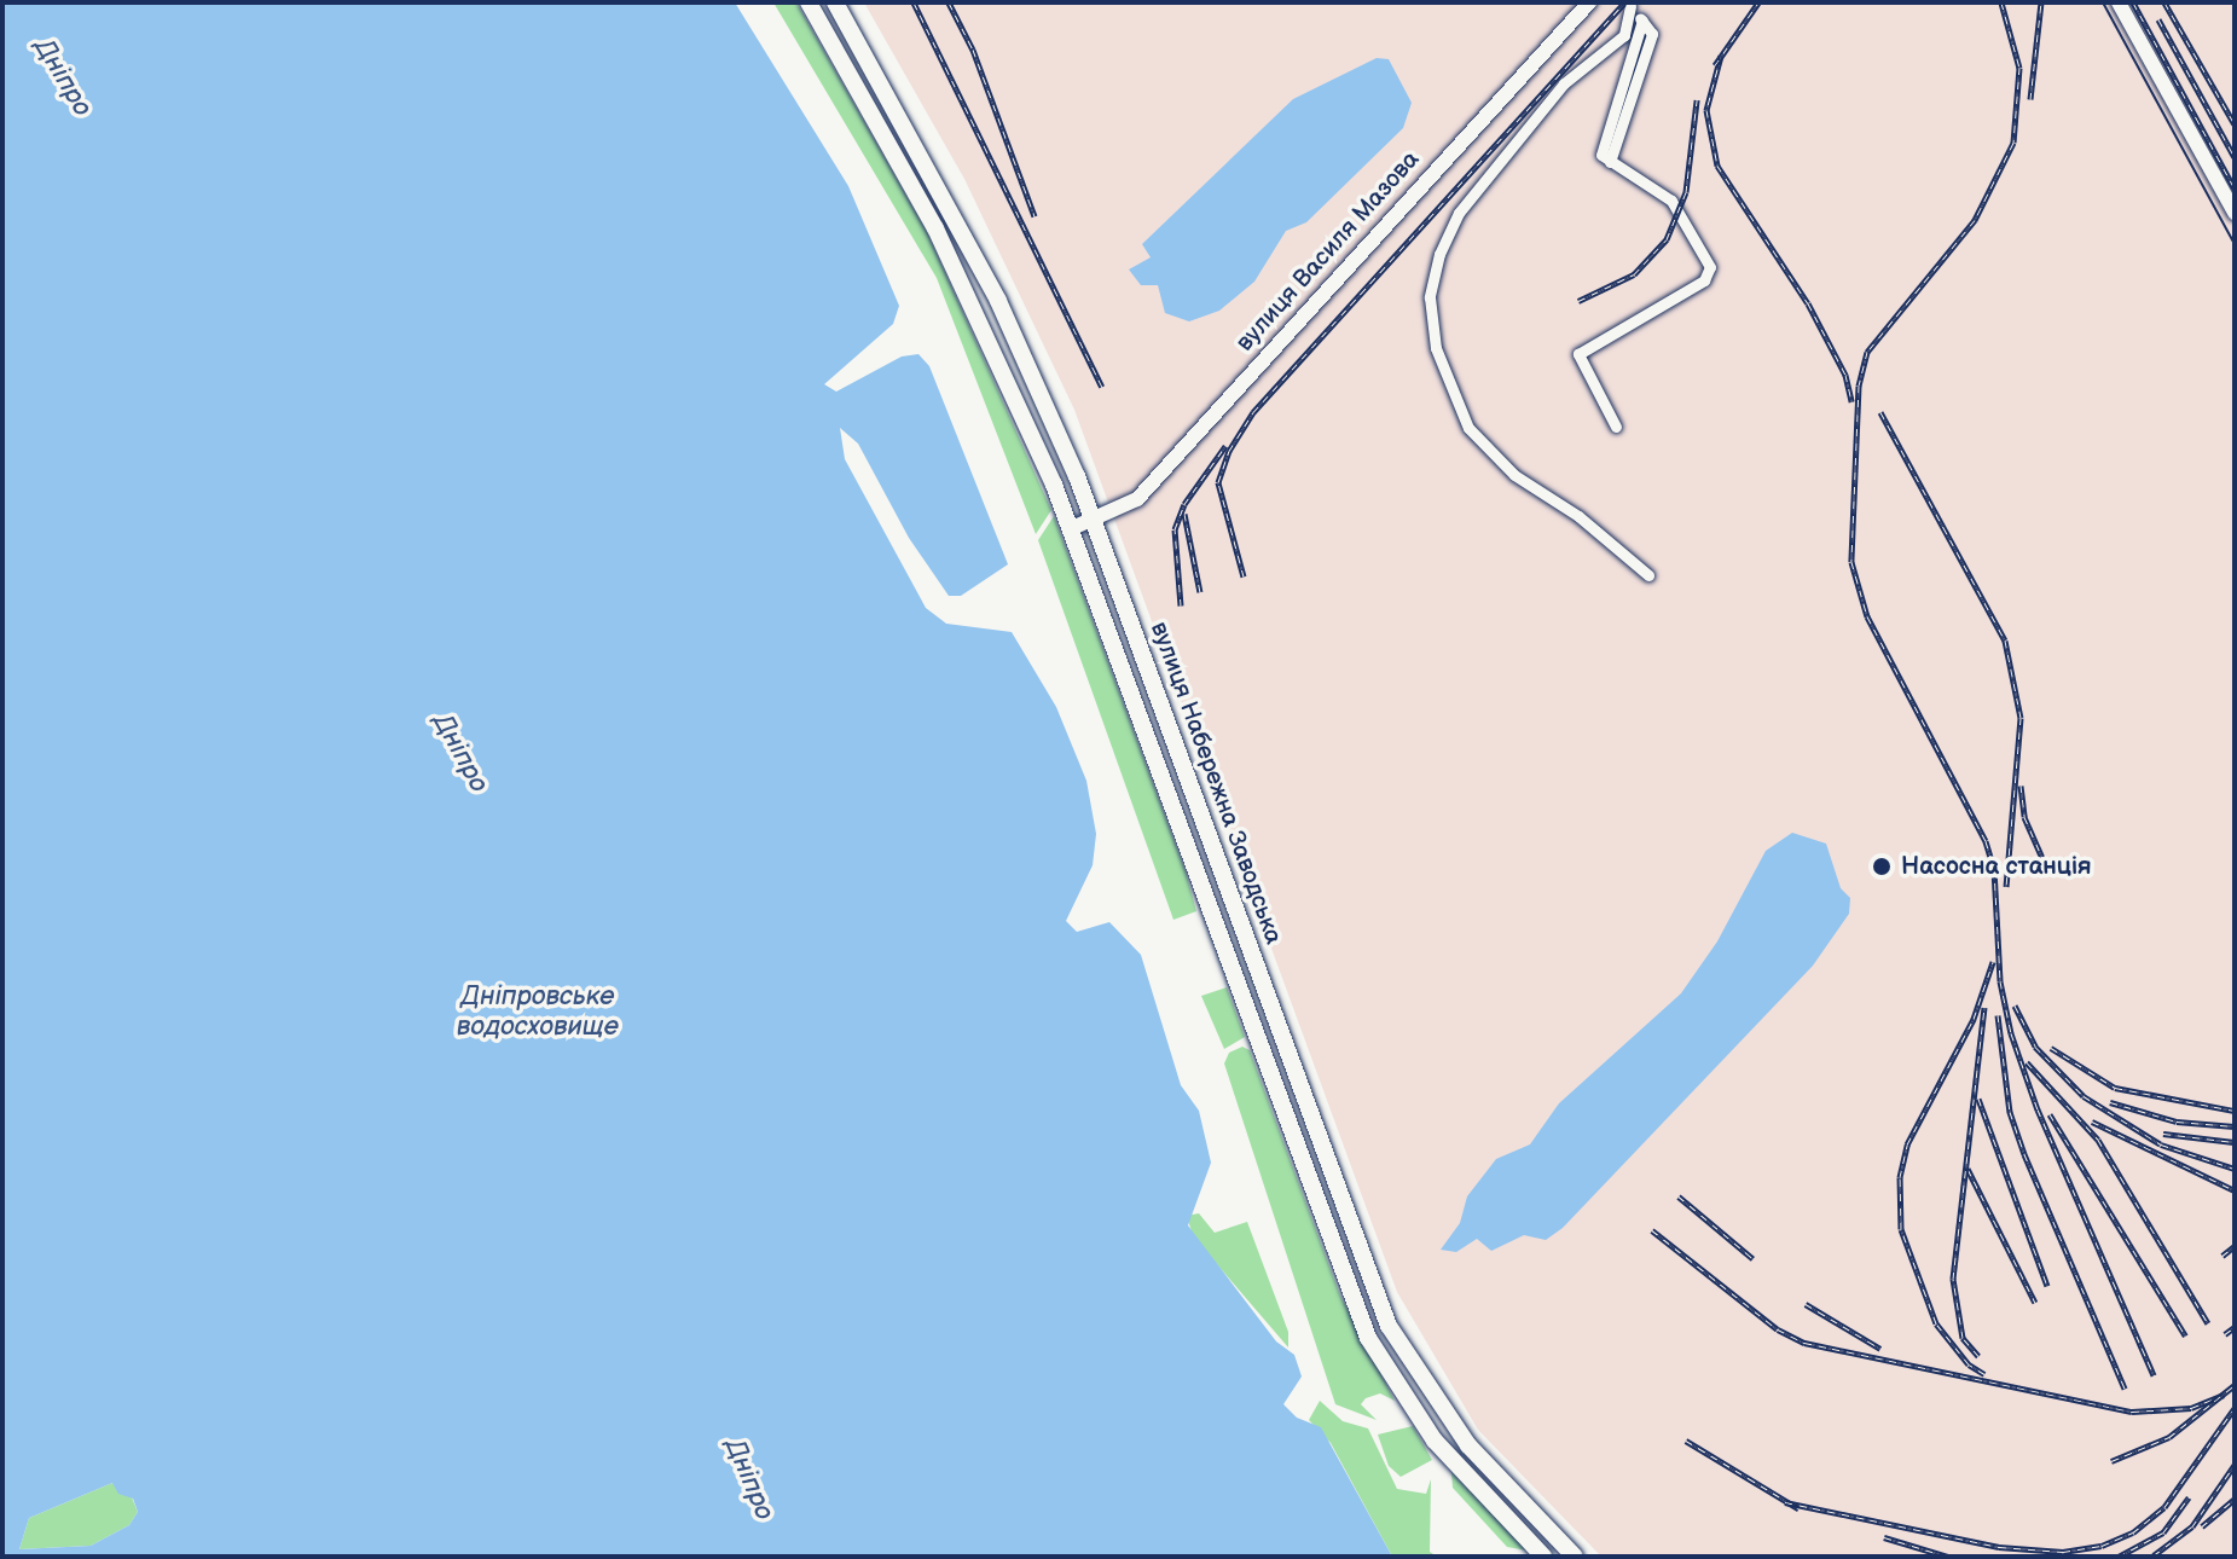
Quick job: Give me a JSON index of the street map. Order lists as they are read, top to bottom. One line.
{"streets":{"main road":["вулиця Набережна Заводська"],"street":["вулиця Василя Мазова"]},"crossings":[["вулиця Василя Мазова","вулиця Набережна Заводська"]],"water":["Дніпро","Дніпровське водосховище"],"places":["Насосна станція"]}
